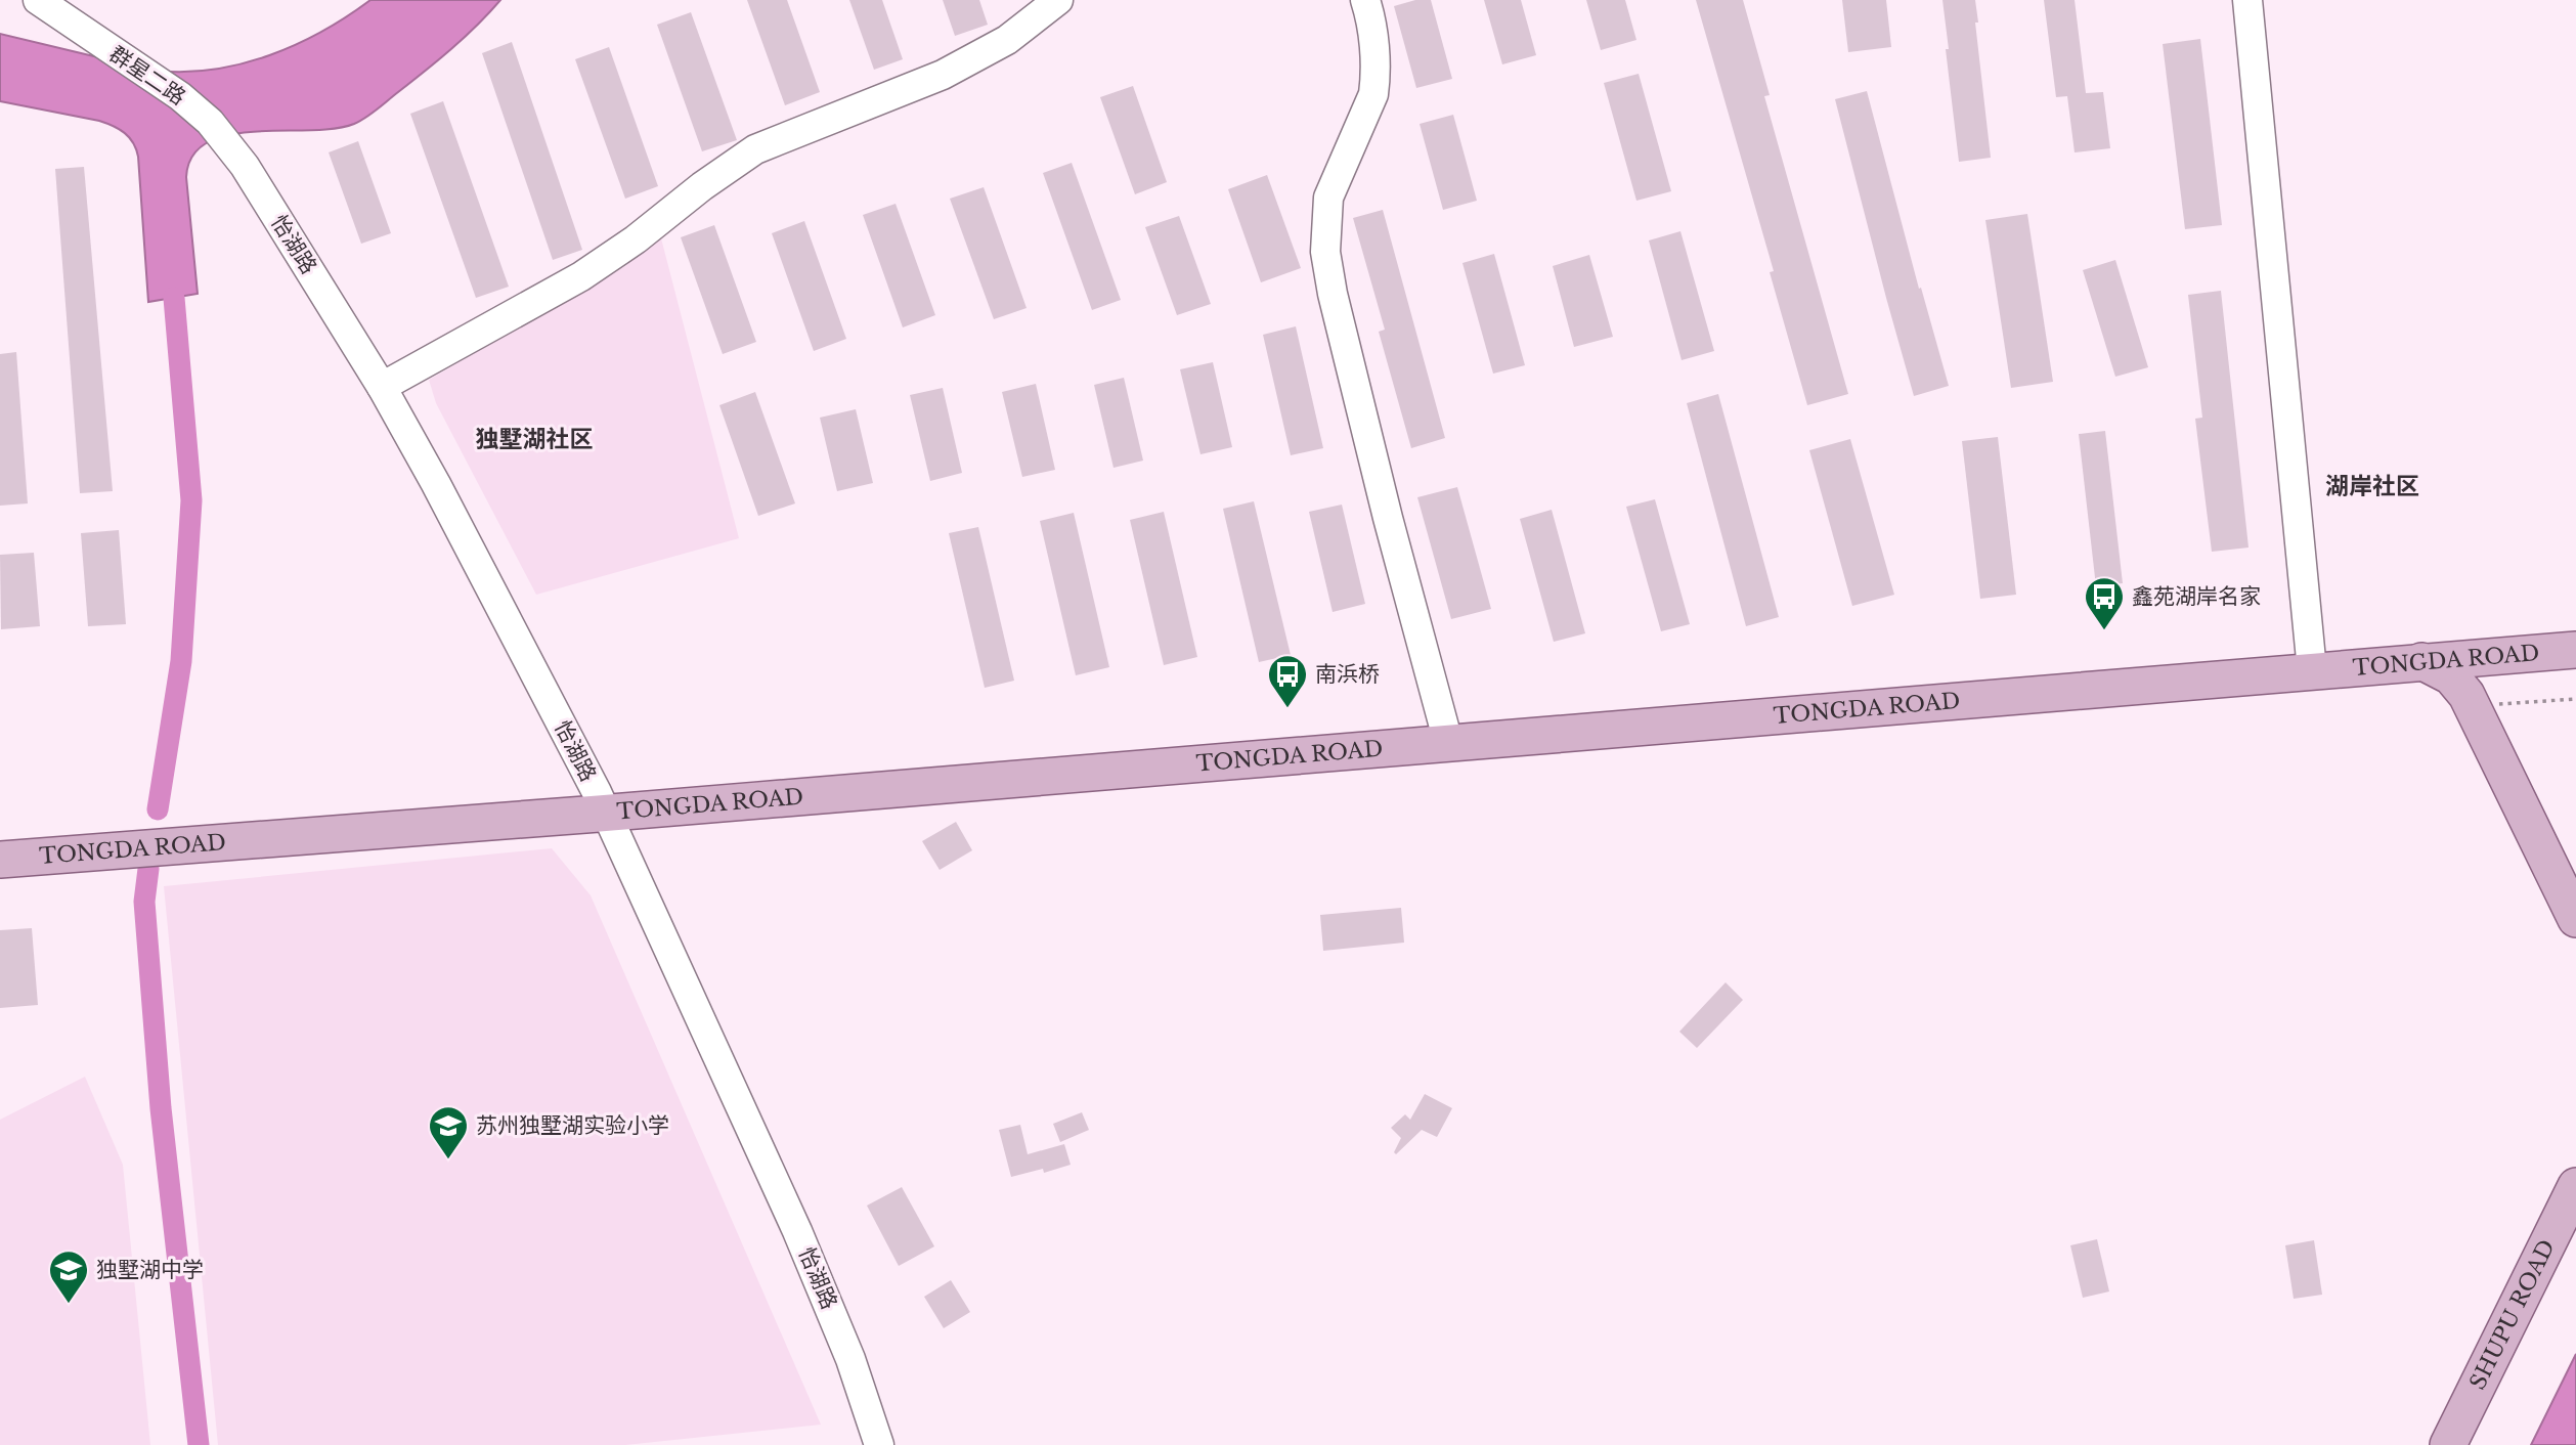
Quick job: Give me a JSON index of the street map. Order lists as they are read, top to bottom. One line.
{"streets":{"main road":["TONGDA ROAD","SHUPU ROAD"],"street":["群星二路","怡湖路"]},"crossings":[["群星二路","怡湖路"],["怡湖路","TONGDA ROAD"]],"districts":["独墅湖社区","湖岸社区"],"places":{"bus stop":["鑫苑湖岸名家","南浜桥"],"school or university":["苏州独墅湖实验小学","独墅湖中学"]}}
